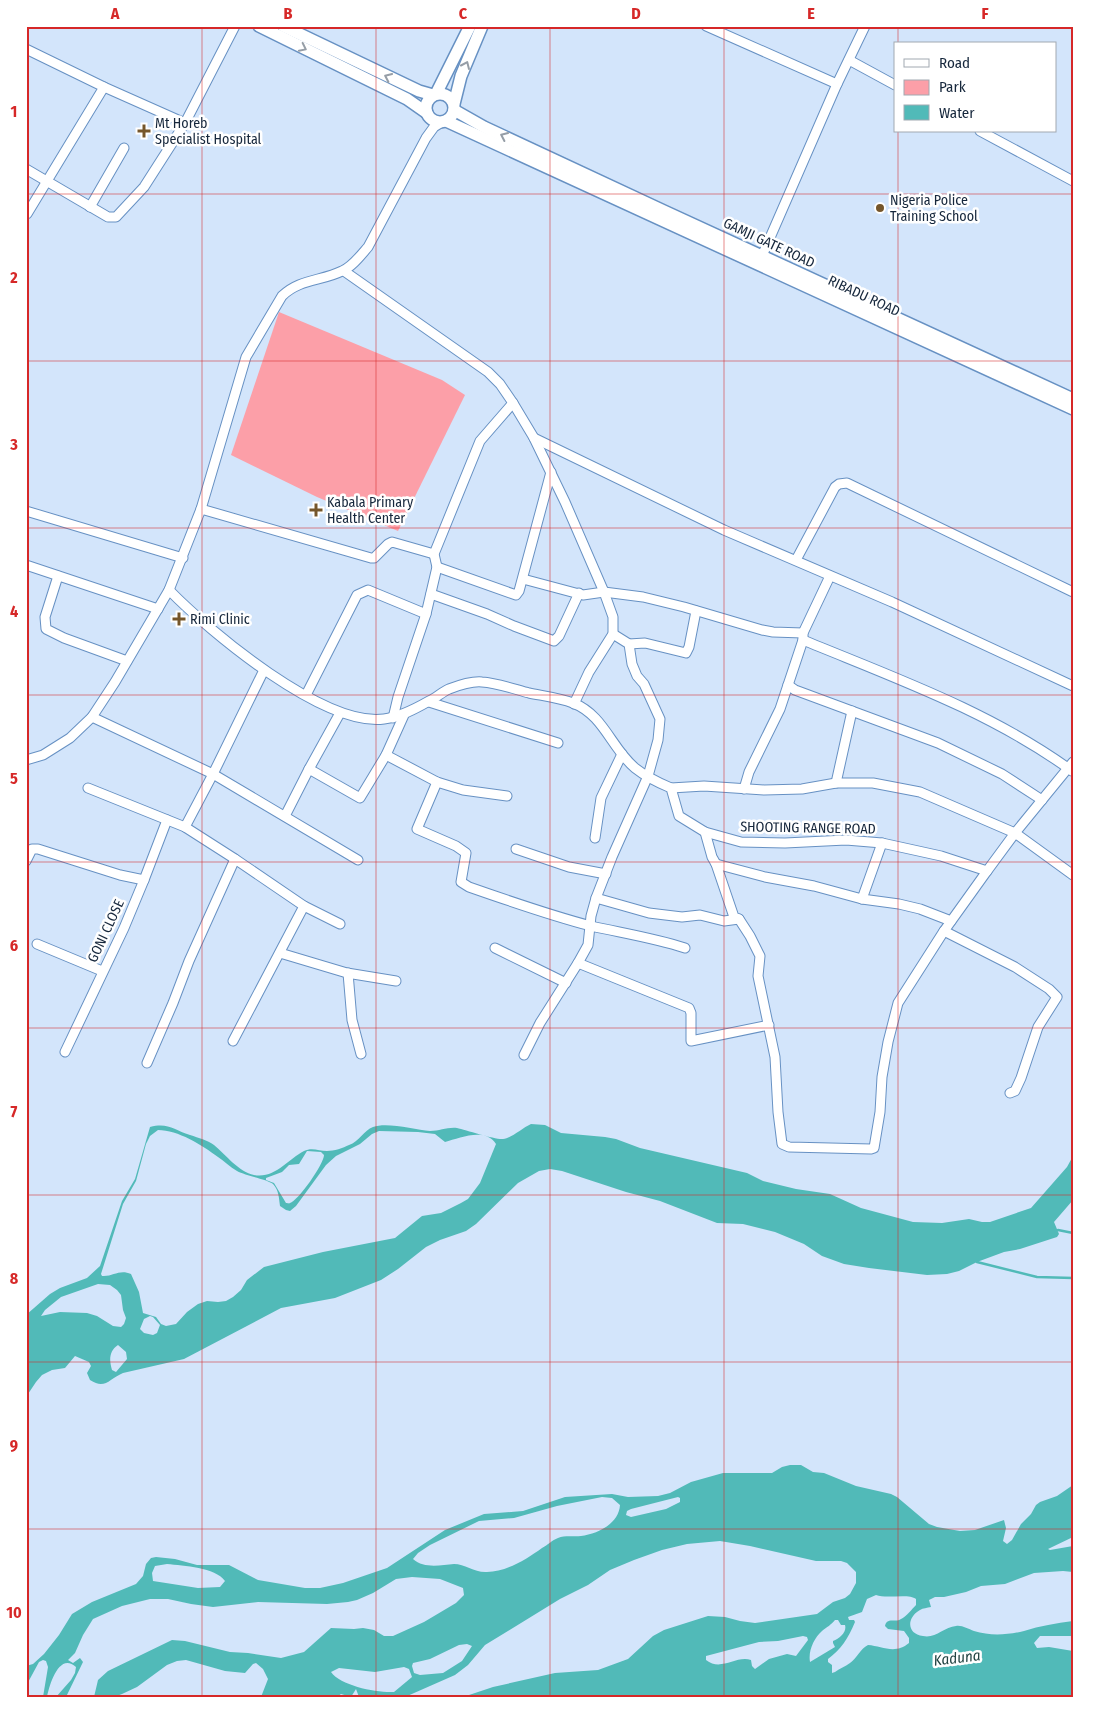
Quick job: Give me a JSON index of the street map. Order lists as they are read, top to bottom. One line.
{"streets":{"main road":["GAMJI GATE ROAD","RIBADU ROAD"],"street":["SHOOTING RANGE ROAD","GONI CLOSE"]},"crossings":[["GAMJI GATE ROAD","RIBADU ROAD"]],"one_way":["GAMJI GATE ROAD"],"water":["Kaduna"],"places":{"health":["Mt Horeb Specialist Hospital","Kabala Primary Health Center","Rimi Clinic"],"other":["Nigeria Police Training School"]},"legend":["Road","Park","Water"],"grid":{"columns":["A","B","C","D","E","F"],"rows":["1","2","3","4","5","6","7","8","9","10"]}}
